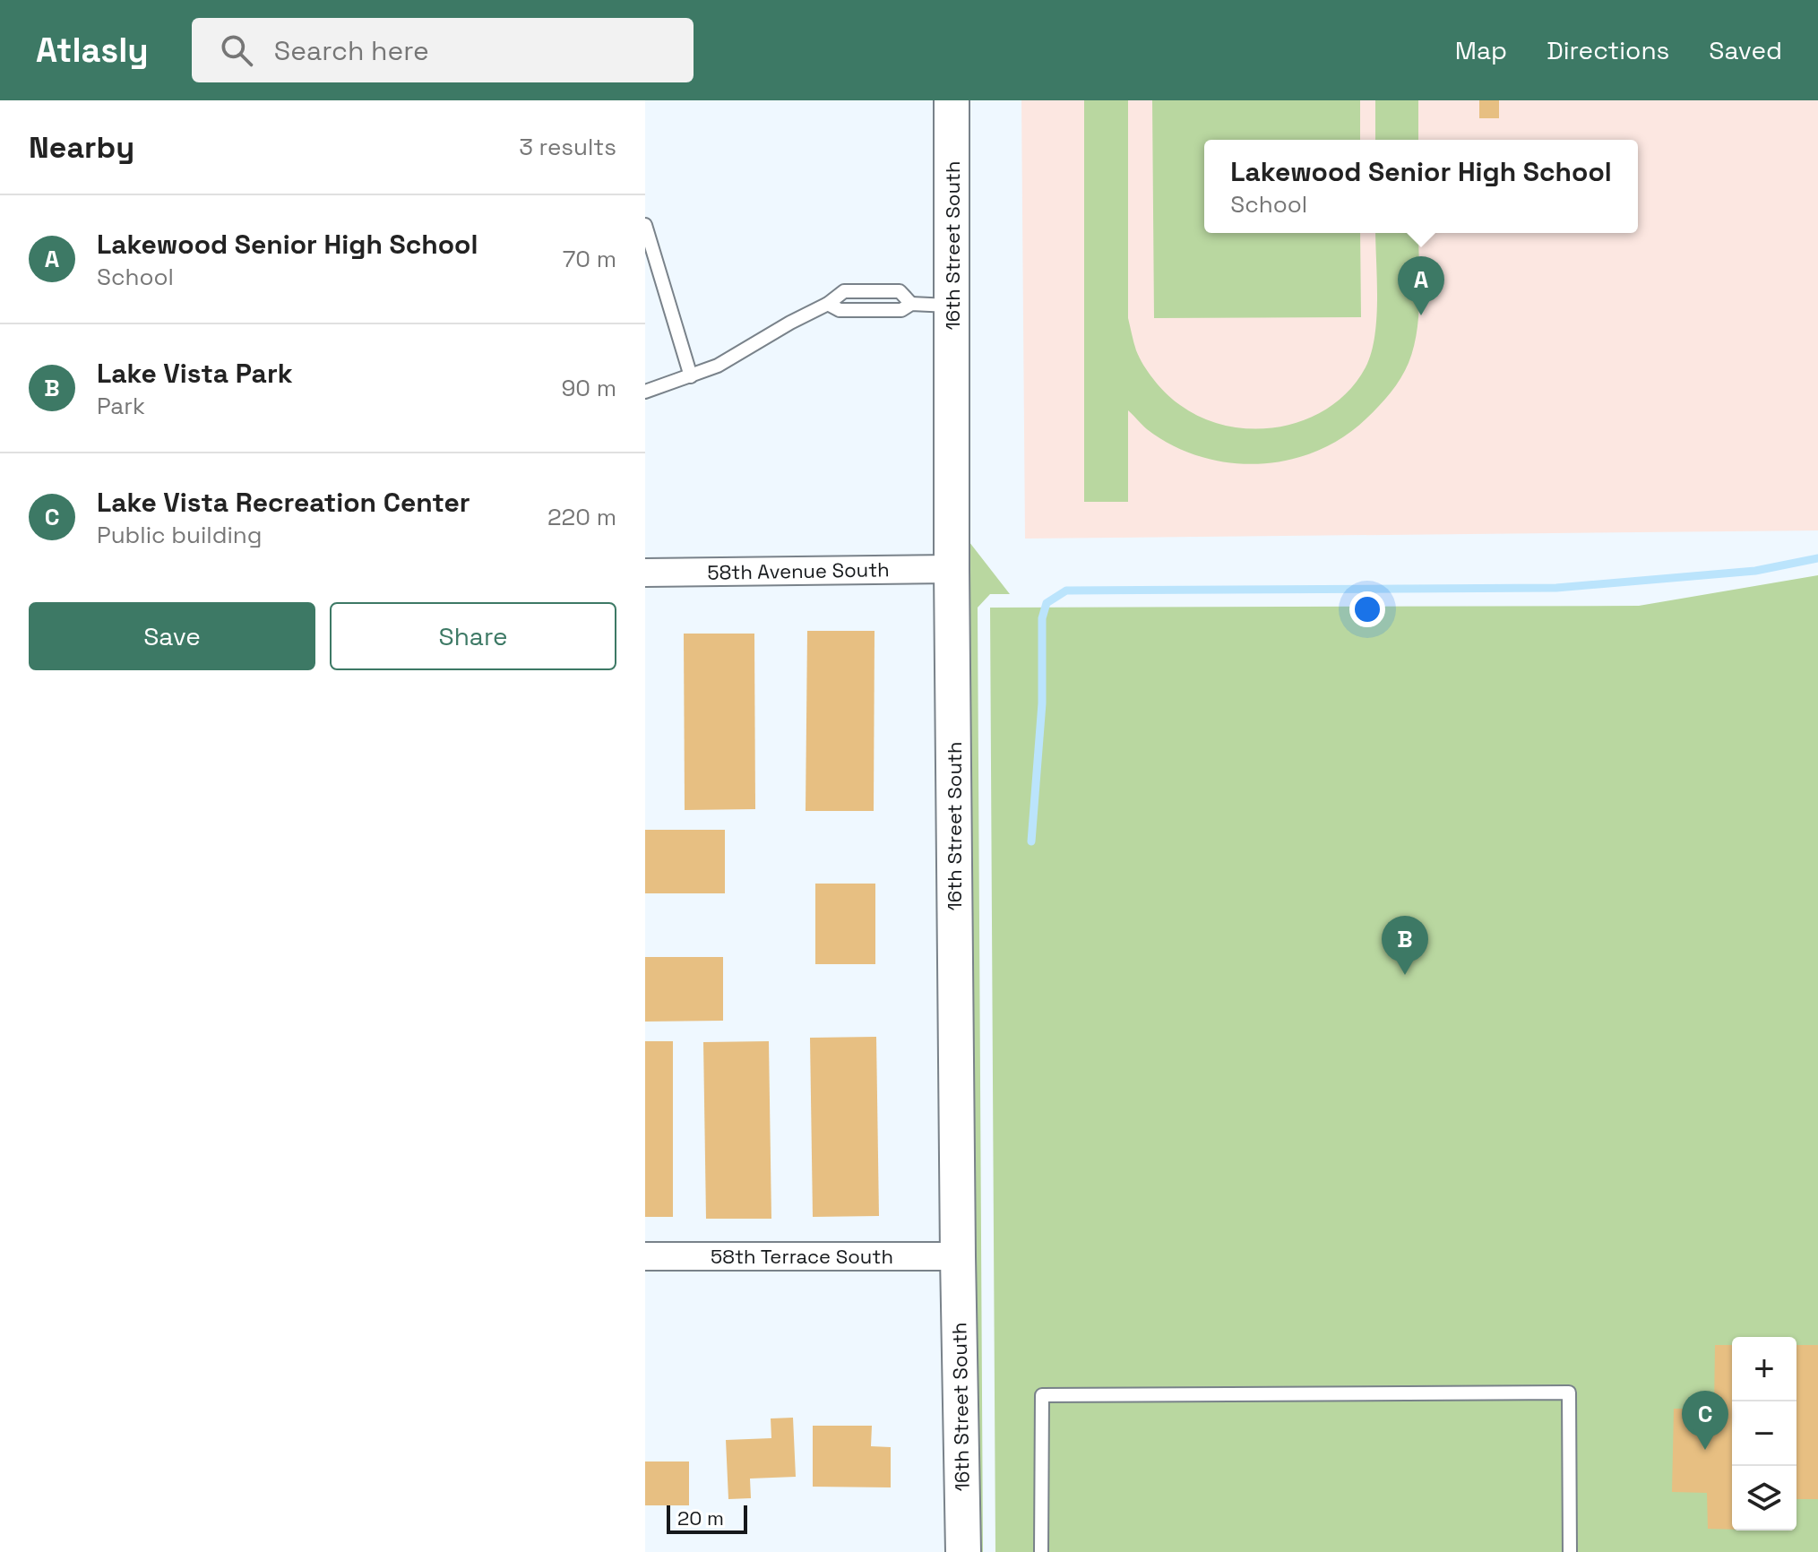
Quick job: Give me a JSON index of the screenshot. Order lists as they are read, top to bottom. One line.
{"streets":{"street":["16th Street South","58th Avenue South","58th Terrace South"]},"crossings":[["16th Street South","58th Avenue South"],["16th Street South","58th Terrace South"]],"scale_bar":"20 m","page":{"header":"Atlasly","search":"Search here","nav":["Map","Directions","Saved"],"heading":["Nearby","3 results"],"popup":["Lakewood Senior High School","School"],"list":[{"mark":"A","name":"Lakewood Senior High School","note":"School","value":"70 m"},{"mark":"B","name":"Lake Vista Park","note":"Park","value":"90 m"},{"mark":"C","name":"Lake Vista Recreation Center","note":"Public building","value":"220 m"}],"pins":["A","B","C"],"buttons":["Save","Share"],"map_buttons":["+","−"],"scale":"20 m"}}
